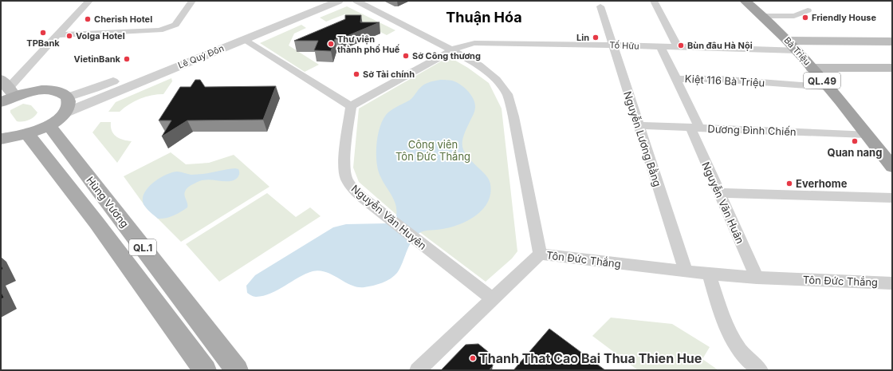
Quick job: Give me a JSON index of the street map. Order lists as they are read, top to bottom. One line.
{"streets":{"highway":["Bà Triệu","QL.49"],"main road":["Tố Hữu","Hùng Vương","QL.1"],"street":["Lê Quý Đôn","Kiệt 116 Bà Triệu","Dương Đình Chiến","Nguyễn Lương Bằng","Nguyễn Văn Huân","Nguyễn Văn Huyên","Tôn Đức Thắng"]},"crossings":[["Tố Hữu","Bà Triệu"],["Tố Hữu","Nguyễn Lương Bằng"],["Tố Hữu","Tôn Đức Thắng"],["Bà Triệu","Kiệt 116 Bà Triệu"],["Bà Triệu","Dương Đình Chiến"],["Lê Quý Đôn","Hùng Vương"],["Kiệt 116 Bà Triệu","Dương Đình Chiến"],["Kiệt 116 Bà Triệu","Nguyễn Văn Huân"],["Dương Đình Chiến","Nguyễn Lương Bằng"],["Dương Đình Chiến","Nguyễn Văn Huân"],["Nguyễn Lương Bằng","Tôn Đức Thắng"],["Nguyễn Văn Huân","Tôn Đức Thắng"]],"districts":["Thuận Hóa"],"parks":["Công viên Tôn Đức Thắng"],"places":["Friendly House","Cherish Hotel","TPBank","Volga Hotel","Lin","Thư viện thành phố Huế","Bùn đâu Hà Nội","Sở Công thương","VietinBank","Sở Tài chính","Quan nang","Everhome","Thanh That Cao Bai Thua Thien Hue"]}
